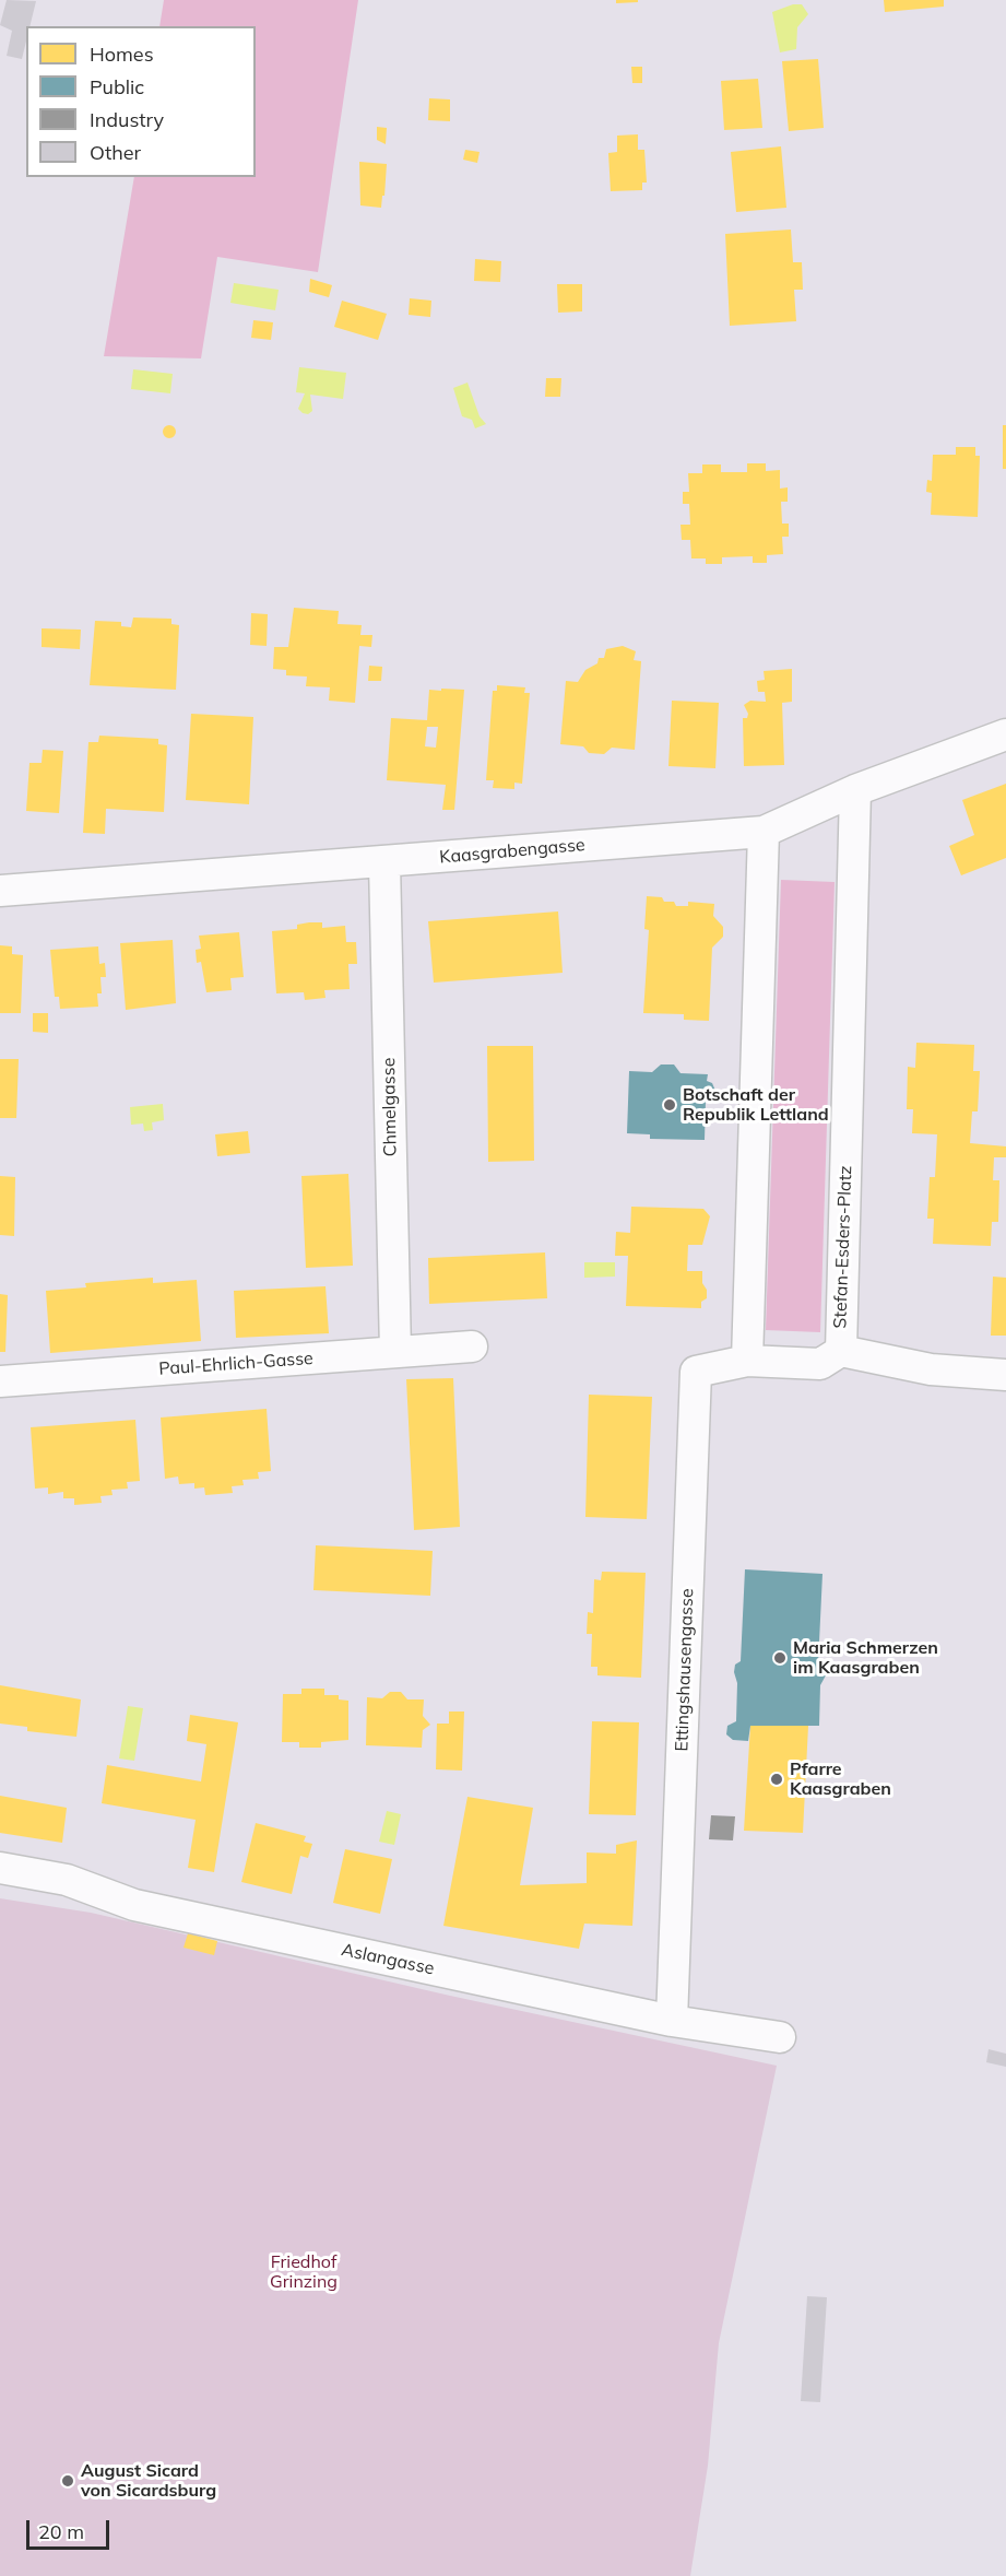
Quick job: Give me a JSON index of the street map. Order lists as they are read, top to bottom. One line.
{"streets":{"street":["Kaasgrabengasse","Chmelgasse","Stefan-Esders-Platz","Paul-Ehrlich-Gasse","Ettingshausengasse","Aslangasse"]},"crossings":[["Kaasgrabengasse","Chmelgasse"],["Kaasgrabengasse","Stefan-Esders-Platz"],["Chmelgasse","Paul-Ehrlich-Gasse"],["Stefan-Esders-Platz","Ettingshausengasse"],["Ettingshausengasse","Aslangasse"]],"parks":["Friedhof Grinzing"],"places":["Botschaft der Republik Lettland","Maria Schmerzen im Kaasgraben","Pfarre Kaasgraben","August Sicard von Sicardsburg"],"legend":["Homes","Public","Industry","Other"],"scale_bar":"20 m"}
